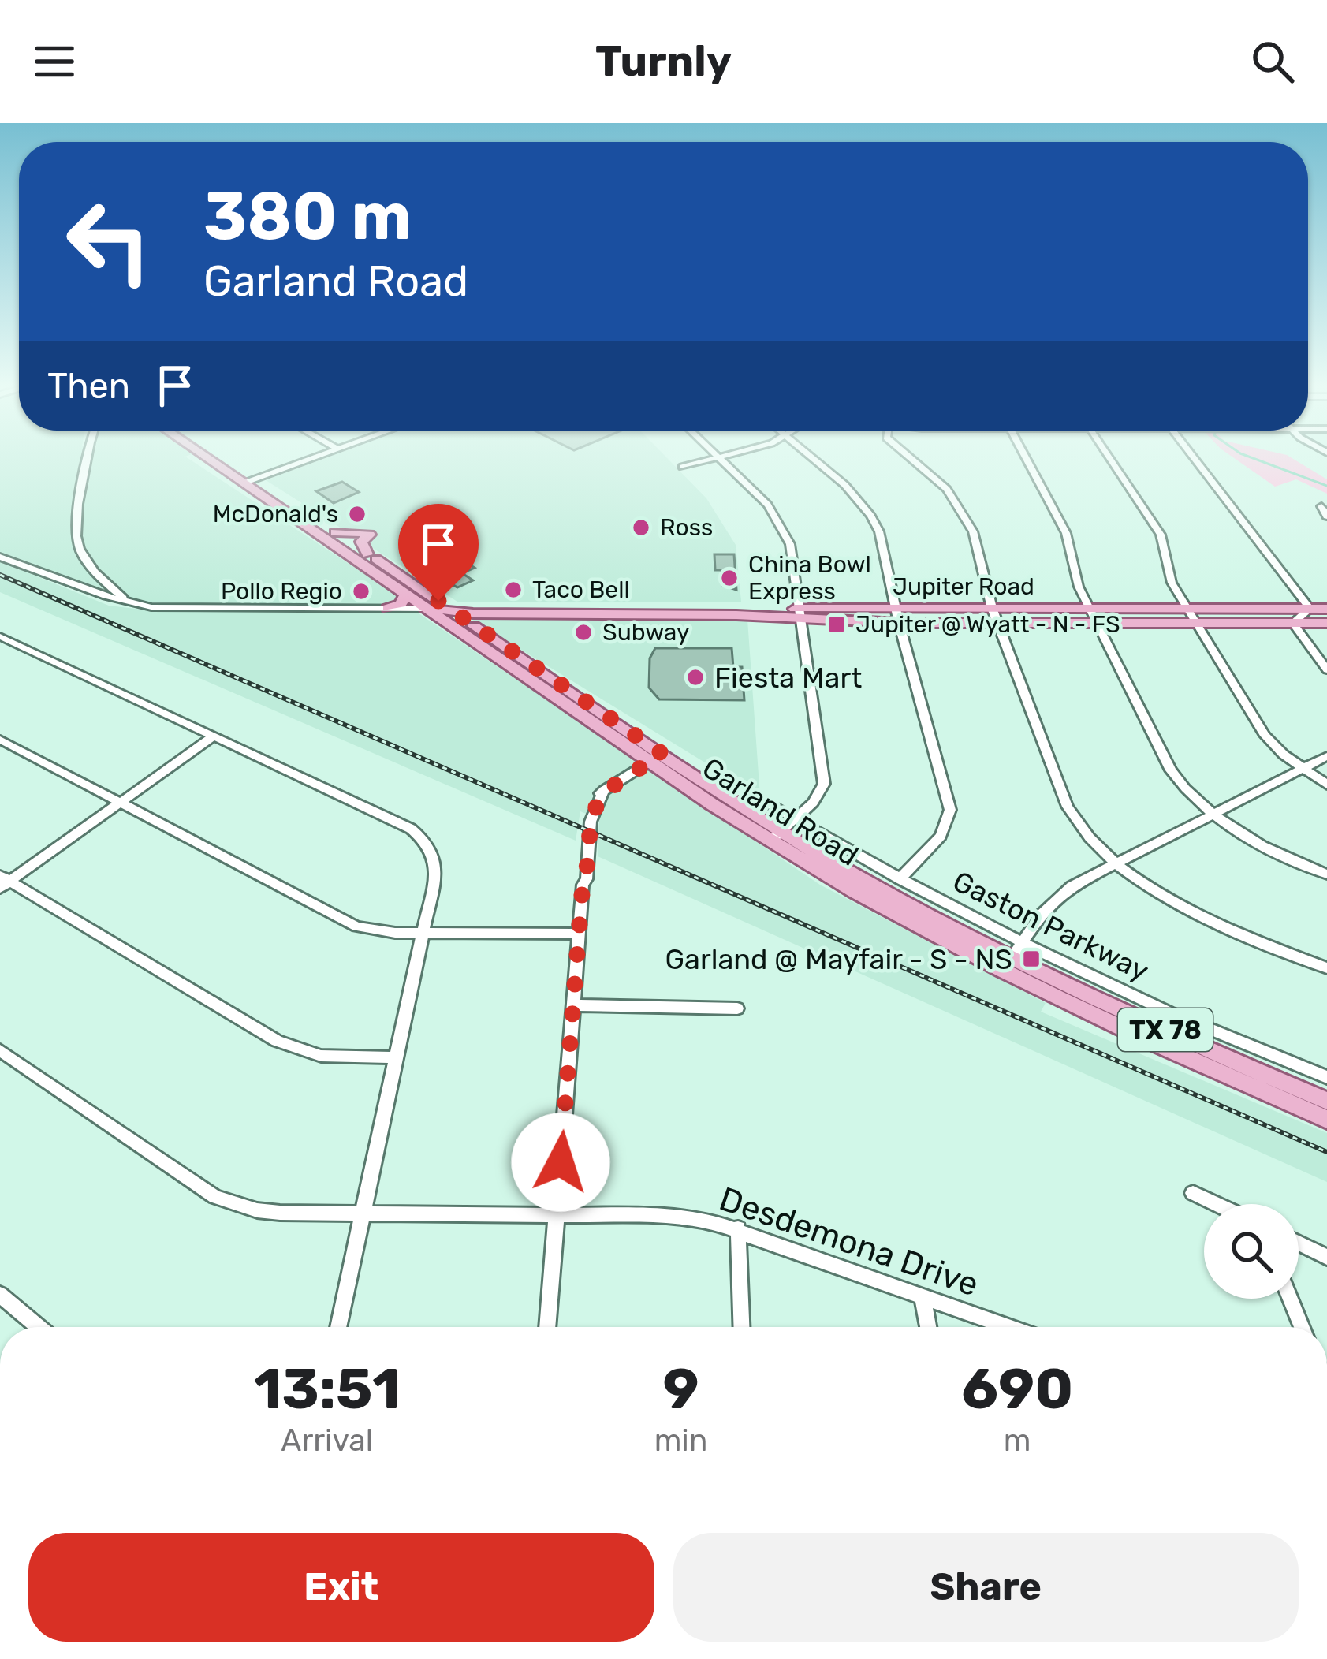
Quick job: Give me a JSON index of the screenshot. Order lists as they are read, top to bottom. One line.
{"streets":{"main road":["Jupiter Road","Garland Road","TX 78"],"street":["Gaston Parkway","Desdemona Drive"]},"crossings":[["Jupiter Road","Garland Road"],["Garland Road","Gaston Parkway"]],"places":{"other":["McDonald's","Ross","China Bowl Express","Taco Bell","Pollo Regio","Subway","Fiesta Mart"],"transit":["Jupiter @ Wyatt - N - FS","Garland @ Mayfair - S - NS"]},"page":{"header":"Turnly","turn":["380 m","Garland Road"],"then":"Then","eta":["13:51","Arrival","9","min","690","m"],"buttons":["Exit","Share"]}}
